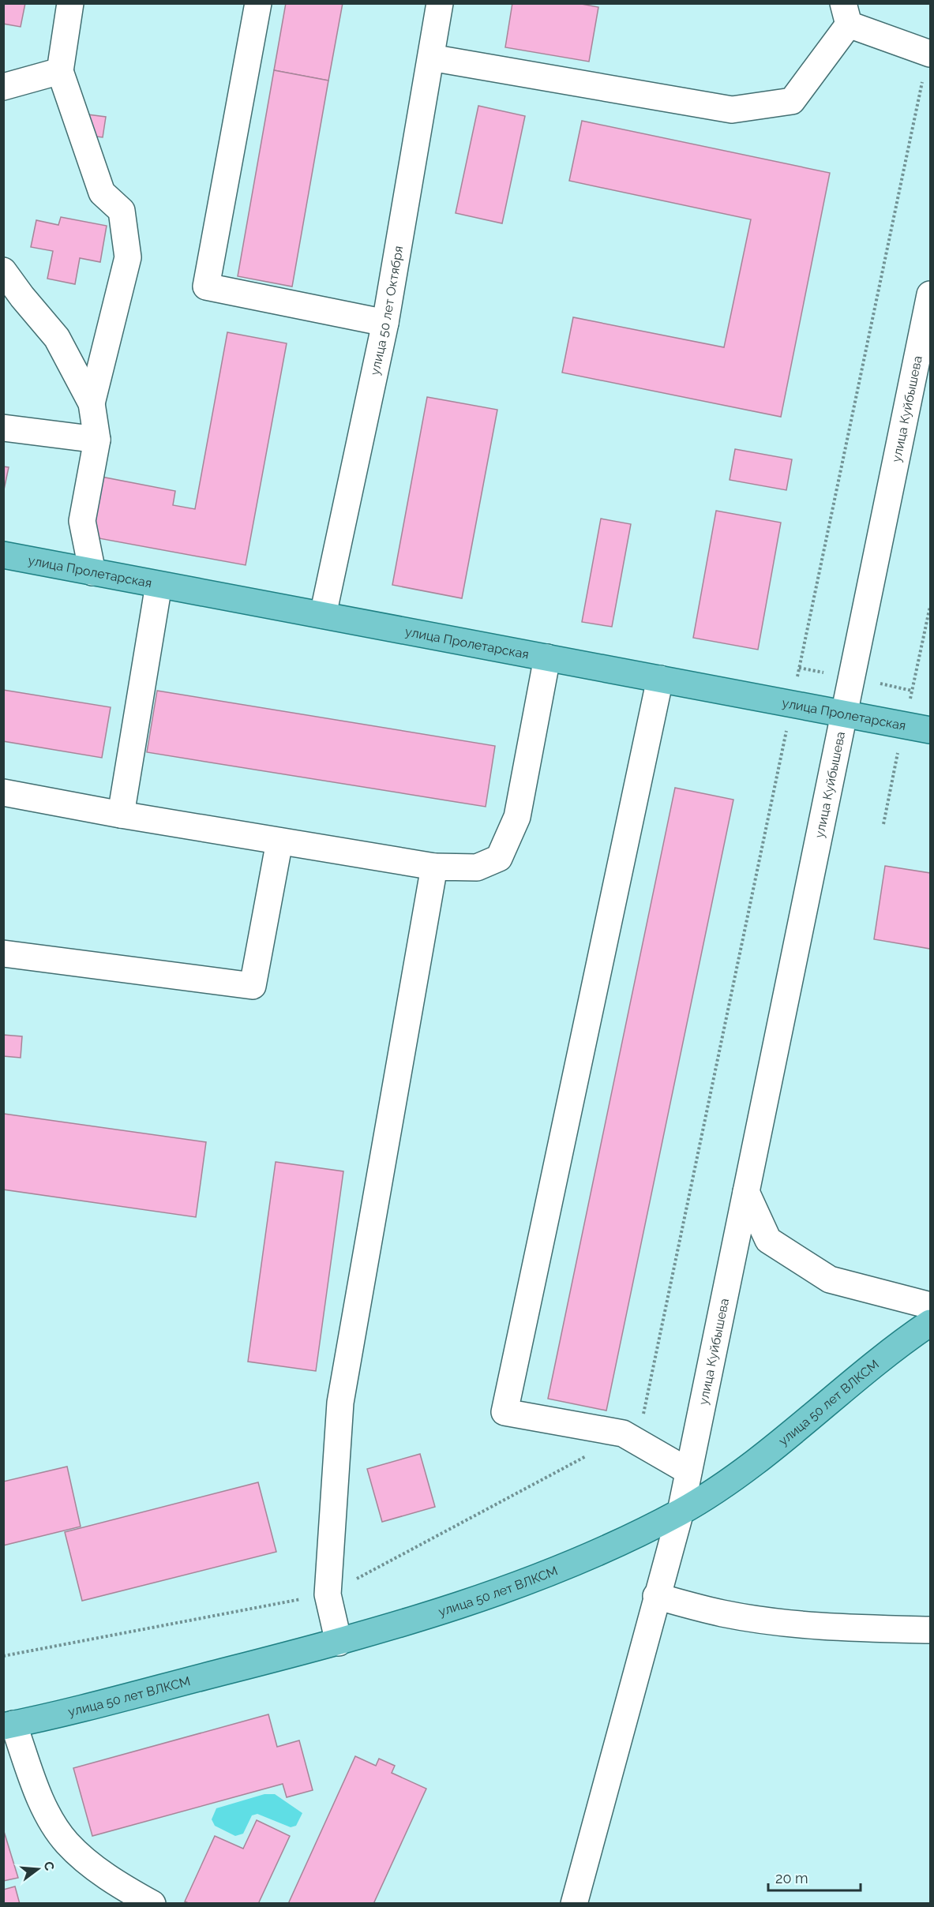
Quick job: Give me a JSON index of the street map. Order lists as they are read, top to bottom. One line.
{"streets":{"main road":["улица Пролетарская","улица 50 лет ВЛКСМ"],"street":["улица 50 лет Октября","улица Куйбышева"]},"crossings":[["улица 50 лет Октября","улица Пролетарская"],["улица Куйбышева","улица Пролетарская"],["улица Куйбышева","улица 50 лет ВЛКСМ"]],"scale_bar":"20 m","north":"right"}
